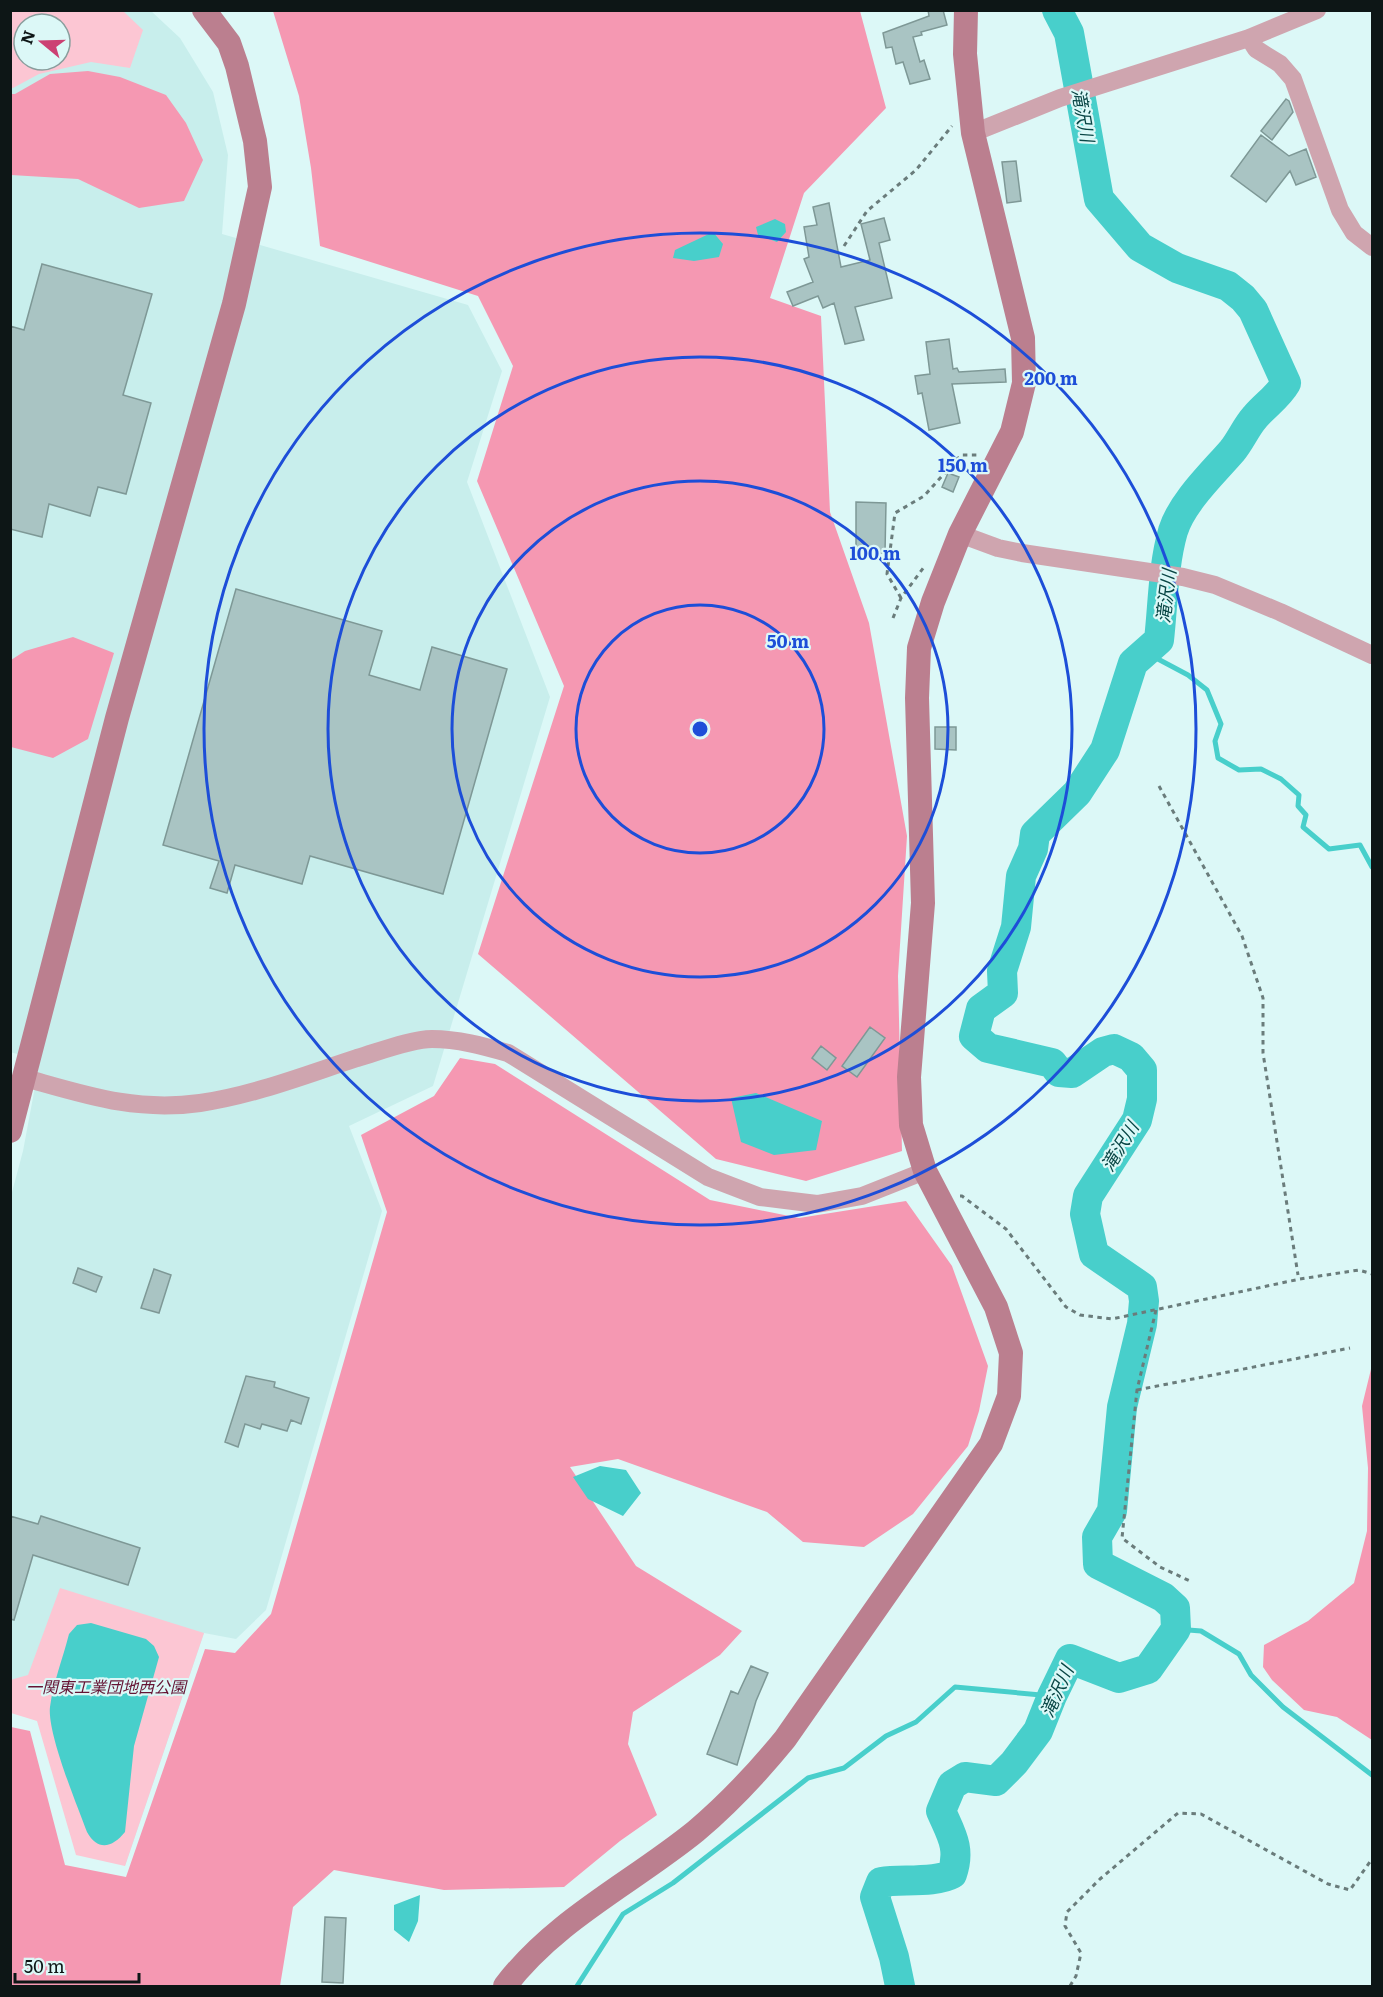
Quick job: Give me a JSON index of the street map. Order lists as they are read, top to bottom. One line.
{"water":["滝沢川"],"parks":["一関東工業団地西公園"],"scale_bar":"50 m","north":"left","rings":["200 m","150 m","100 m","50 m"]}
